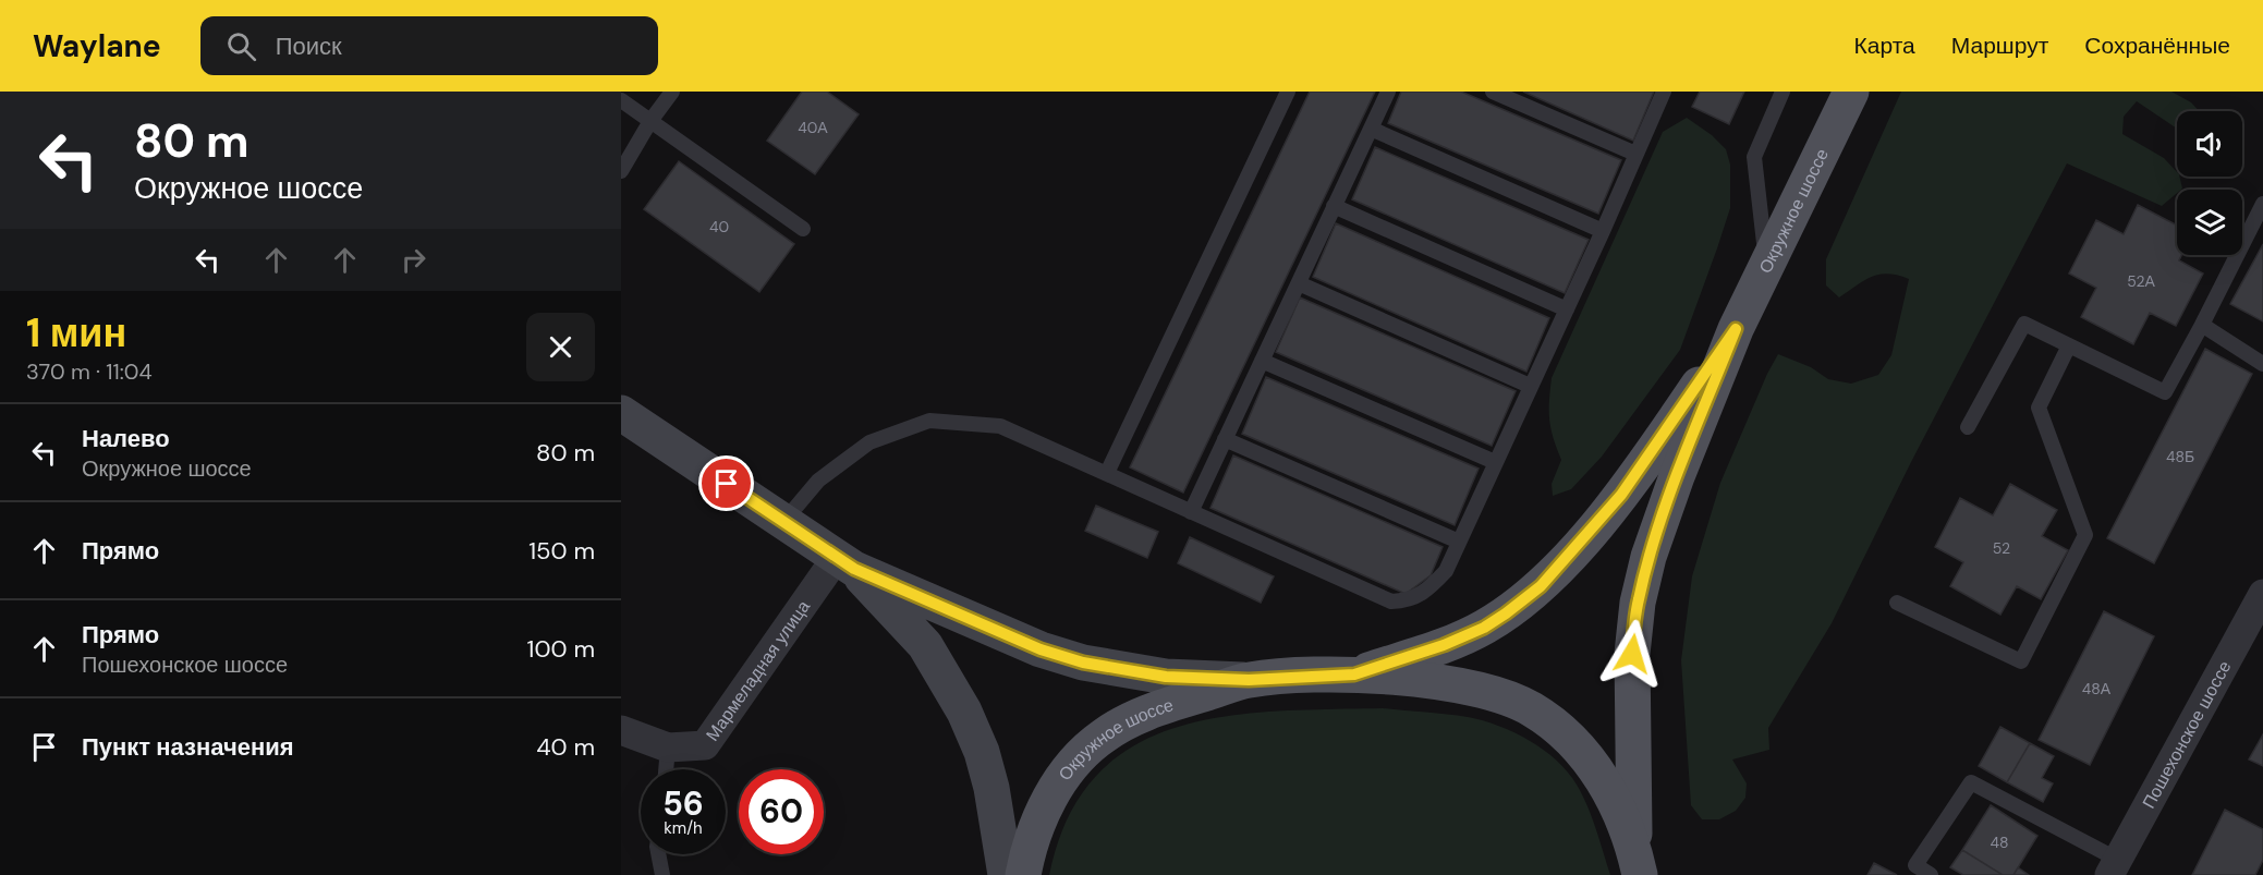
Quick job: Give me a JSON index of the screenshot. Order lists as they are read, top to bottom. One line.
{"streets":{"main road":["Окружное шоссе"],"street":["Мармеладная улица","Пошехонское шоссе"]},"house_numbers":["40А","40","52А","48Б","52","48А","48"],"page":{"header":"Waylane","search":"Поиск","nav":["Карта","Маршрут","Сохранённые"],"turn":["80 m","Окружное шоссе"],"heading":["1 мин","370 m · 11:04"],"list":[{"name":"Налево","note":"Окружное шоссе","value":"80 m"},{"name":"Прямо","value":"150 m"},{"name":"Прямо","note":"Пошехонское шоссе","value":"100 m"},{"name":"Пункт назначения","value":"40 m"}],"speed":"56 km/h","limit":"60"}}
